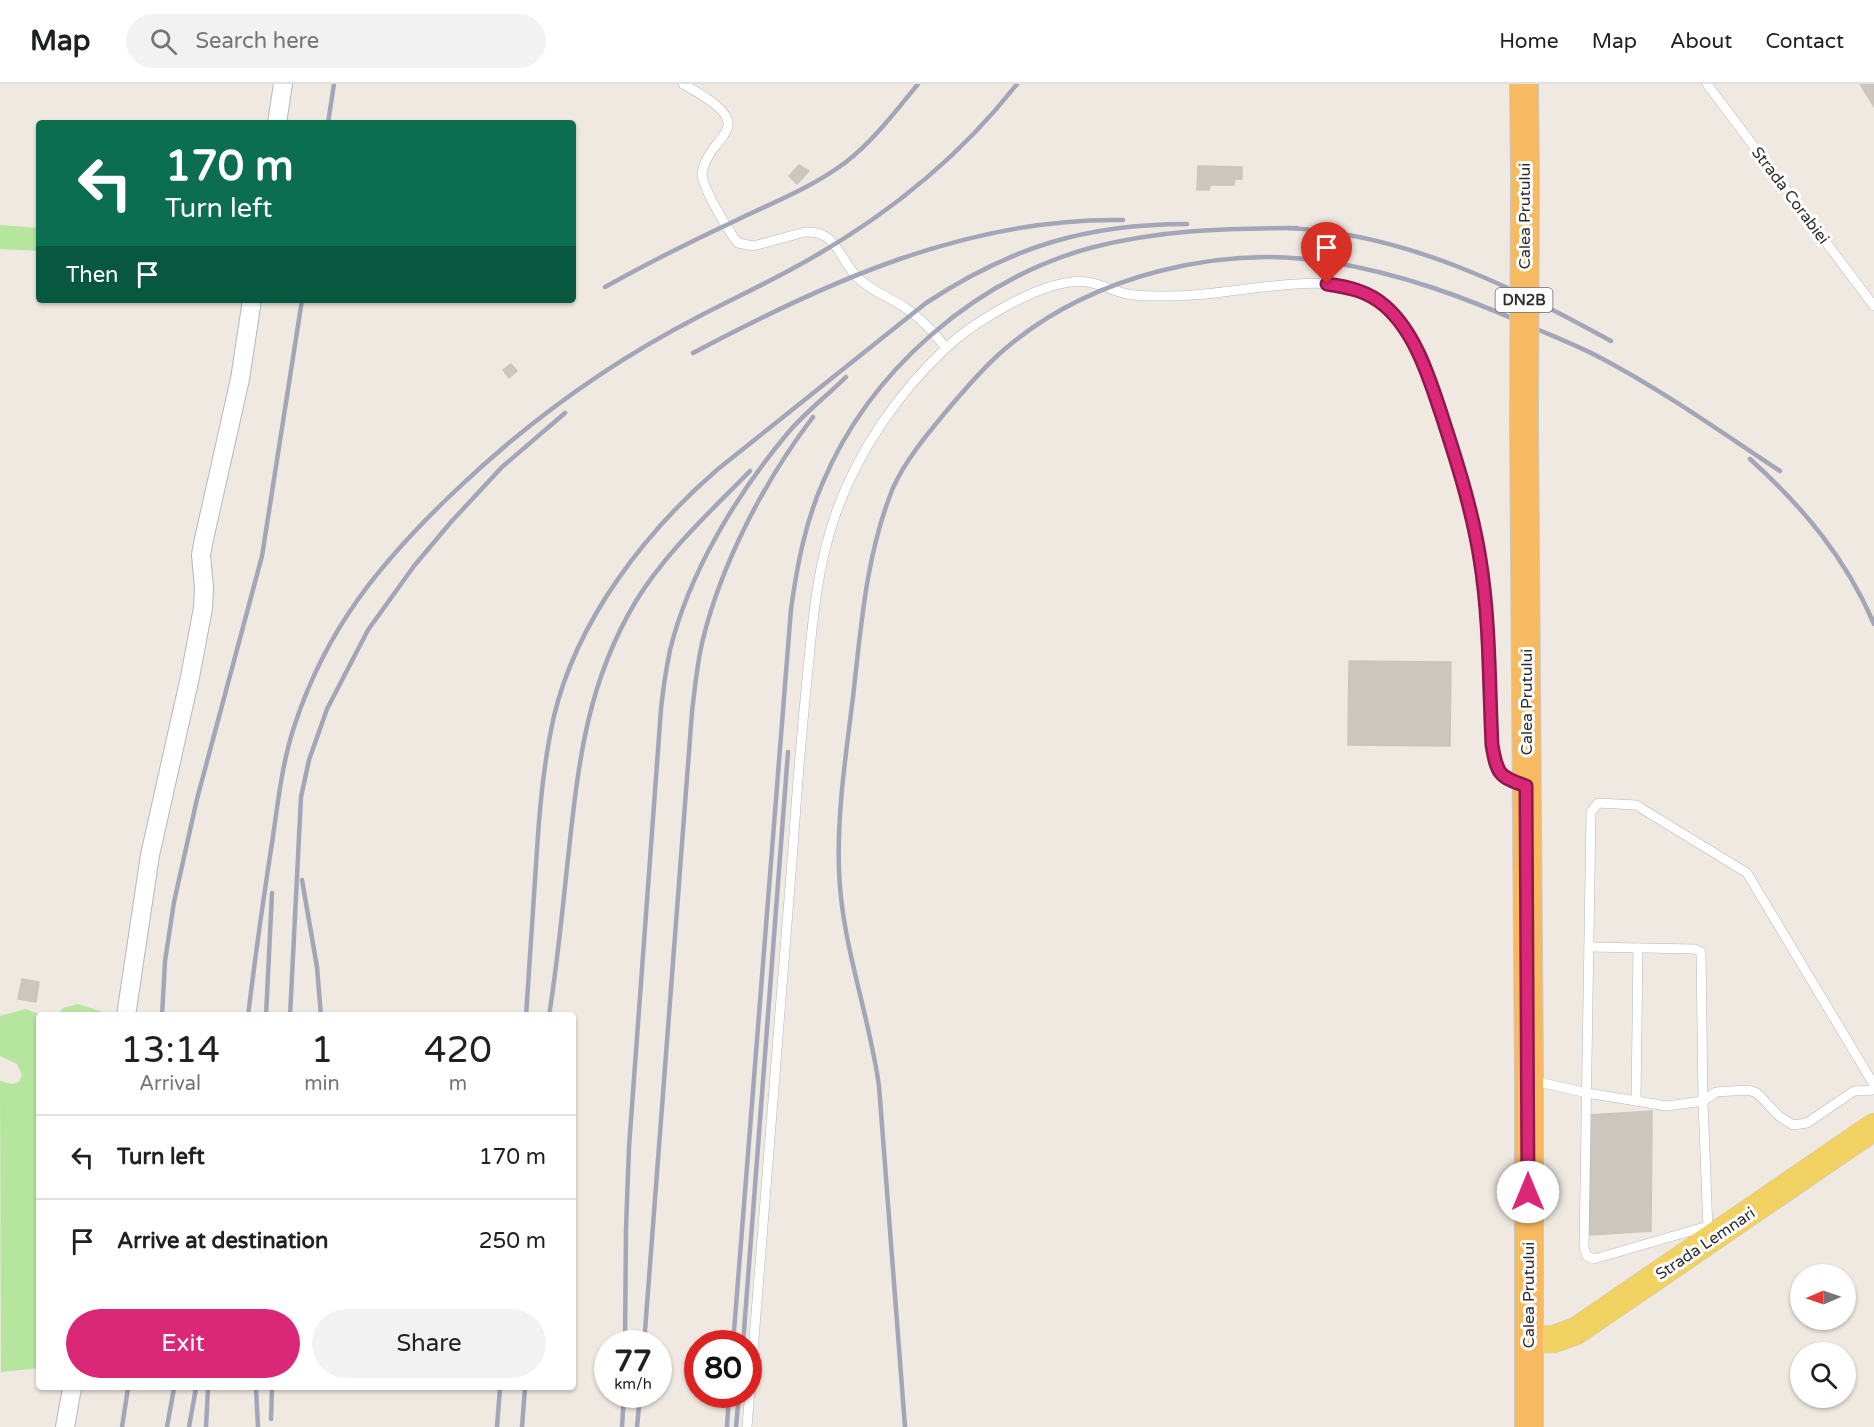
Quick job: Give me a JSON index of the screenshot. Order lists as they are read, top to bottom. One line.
{"streets":{"highway":["Calea Prutului","DN2B"],"main road":["Strada Lemnari"],"lane":["Strada Corabiei"]},"crossings":[["Calea Prutului","Strada Lemnari"]],"north":"left","page":{"header":"Map","search":"Search here","nav":["Home","Map","About","Contact"],"turn":["170 m","Turn left"],"then":"Then","eta":["13:14","Arrival","1","min","420","m"],"list":[{"name":"Turn left","value":"170 m"},{"name":"Arrive at destination","value":"250 m"}],"buttons":["Exit","Share"],"speed":"77 km/h","limit":"80"}}
